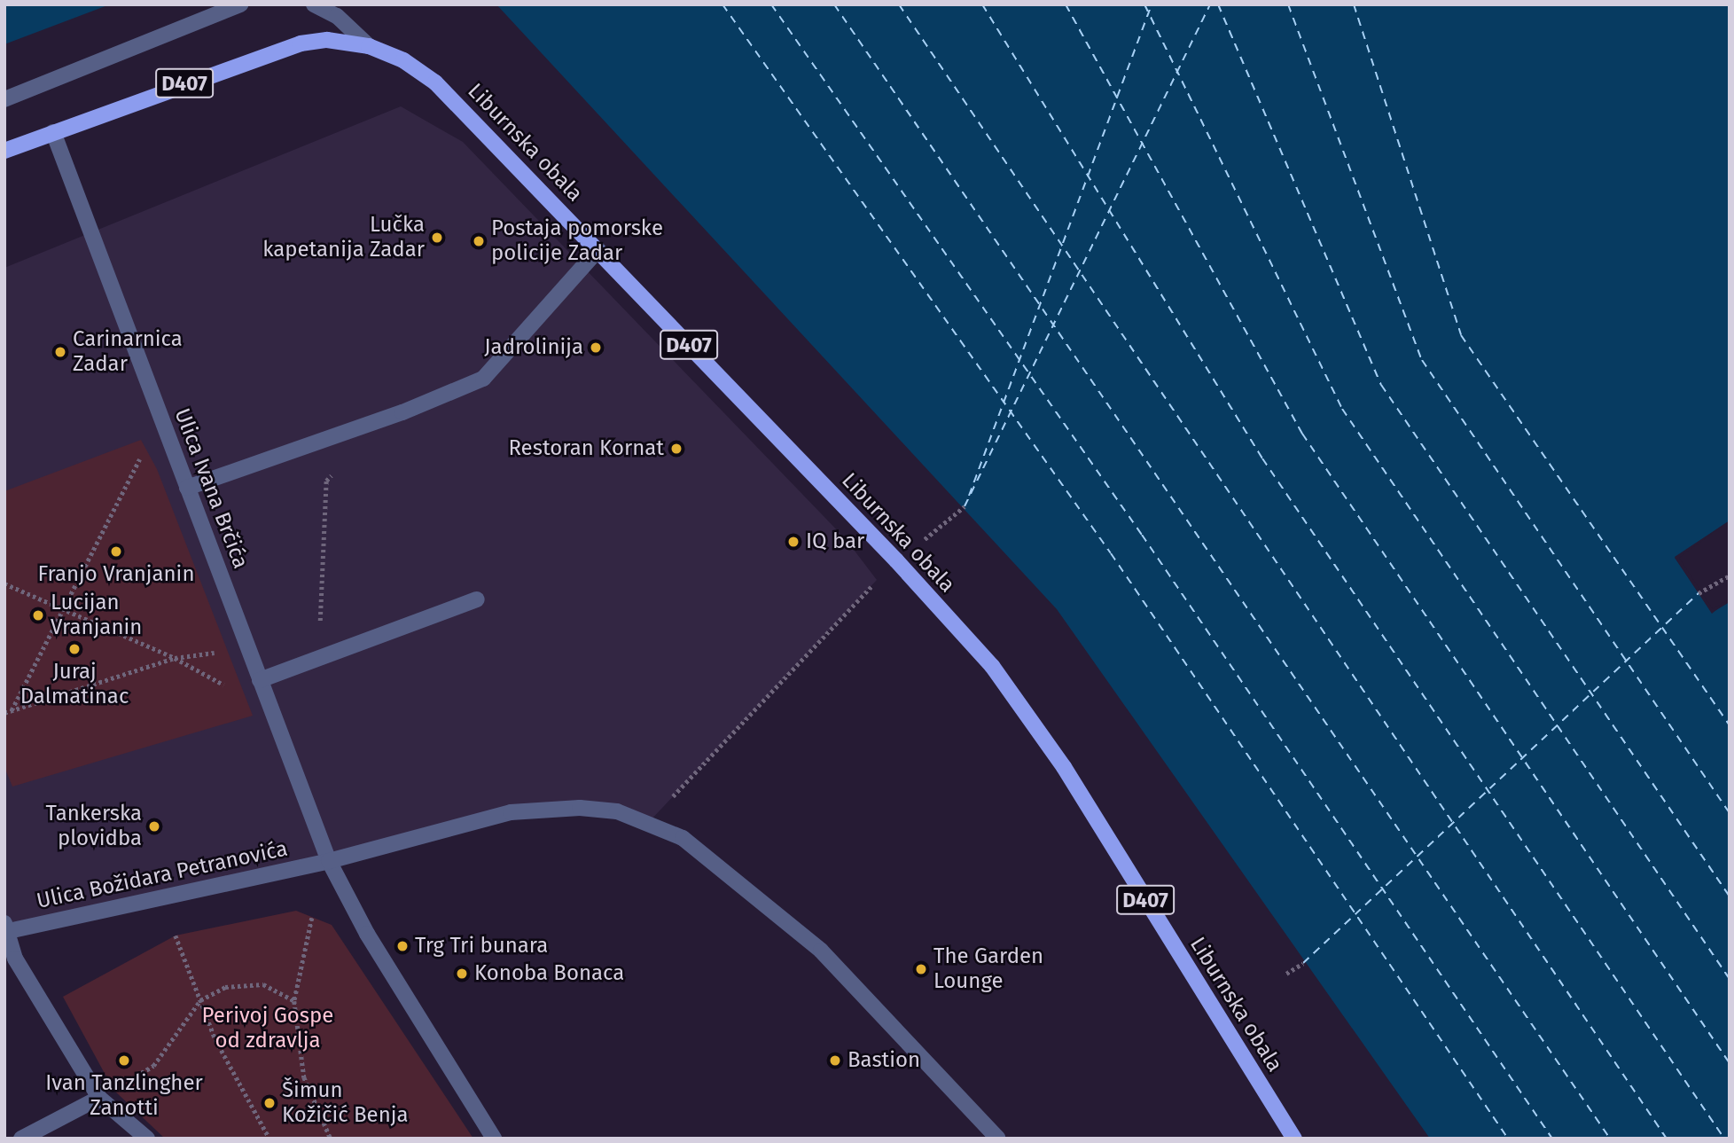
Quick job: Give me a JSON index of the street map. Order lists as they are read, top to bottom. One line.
{"streets":{"main road":["D407","Liburnska obala"],"street":["Ulica Ivana Brčića","Ulica Božidara Petranovića"]},"crossings":[["D407","Liburnska obala"],["D407","Ulica Ivana Brčića"],["Ulica Ivana Brčića","Ulica Božidara Petranovića"]],"parks":["Perivoj Gospe od zdravlja"],"places":["Lučka kapetanija Zadar","Postaja pomorske policije Zadar","Jadrolinija","Carinarnica Zadar","Restoran Kornat","IQ bar","Franjo Vranjanin","Lucijan Vranjanin","Juraj Dalmatinac","Tankerska plovidba","Trg Tri bunara","The Garden Lounge","Konoba Bonaca","Ivan Tanzlingher Zanotti","Bastion","Šimun Kožičić Benja"]}
